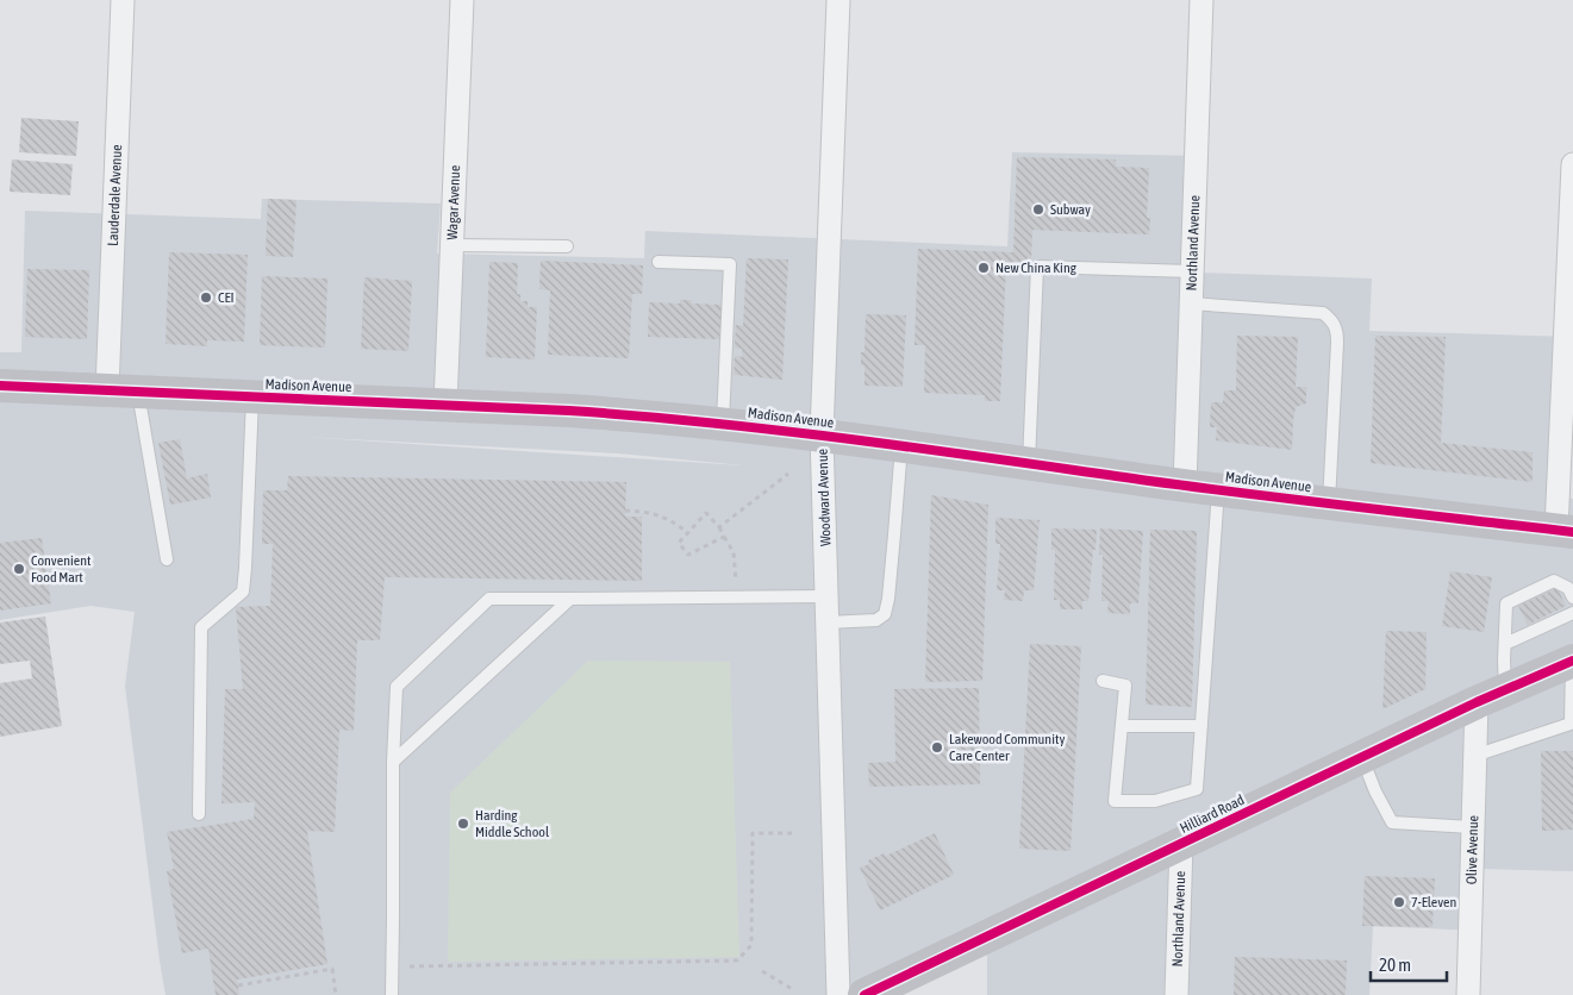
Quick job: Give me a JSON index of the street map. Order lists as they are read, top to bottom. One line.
{"streets":{"main road":["Madison Avenue","Hilliard Road"],"street":["Lauderdale Avenue","Wagar Avenue","Northland Avenue","Woodward Avenue","Olive Avenue"]},"crossings":[["Lauderdale Avenue","Madison Avenue"],["Wagar Avenue","Madison Avenue"],["Northland Avenue","Madison Avenue"],["Northland Avenue","Hilliard Road"],["Madison Avenue","Woodward Avenue"],["Hilliard Road","Olive Avenue"]],"places":["Subway","New China King","CEI","Convenient Food Mart","Lakewood Community Care Center","Harding Middle School","7-Eleven"],"scale_bar":"20 m"}
